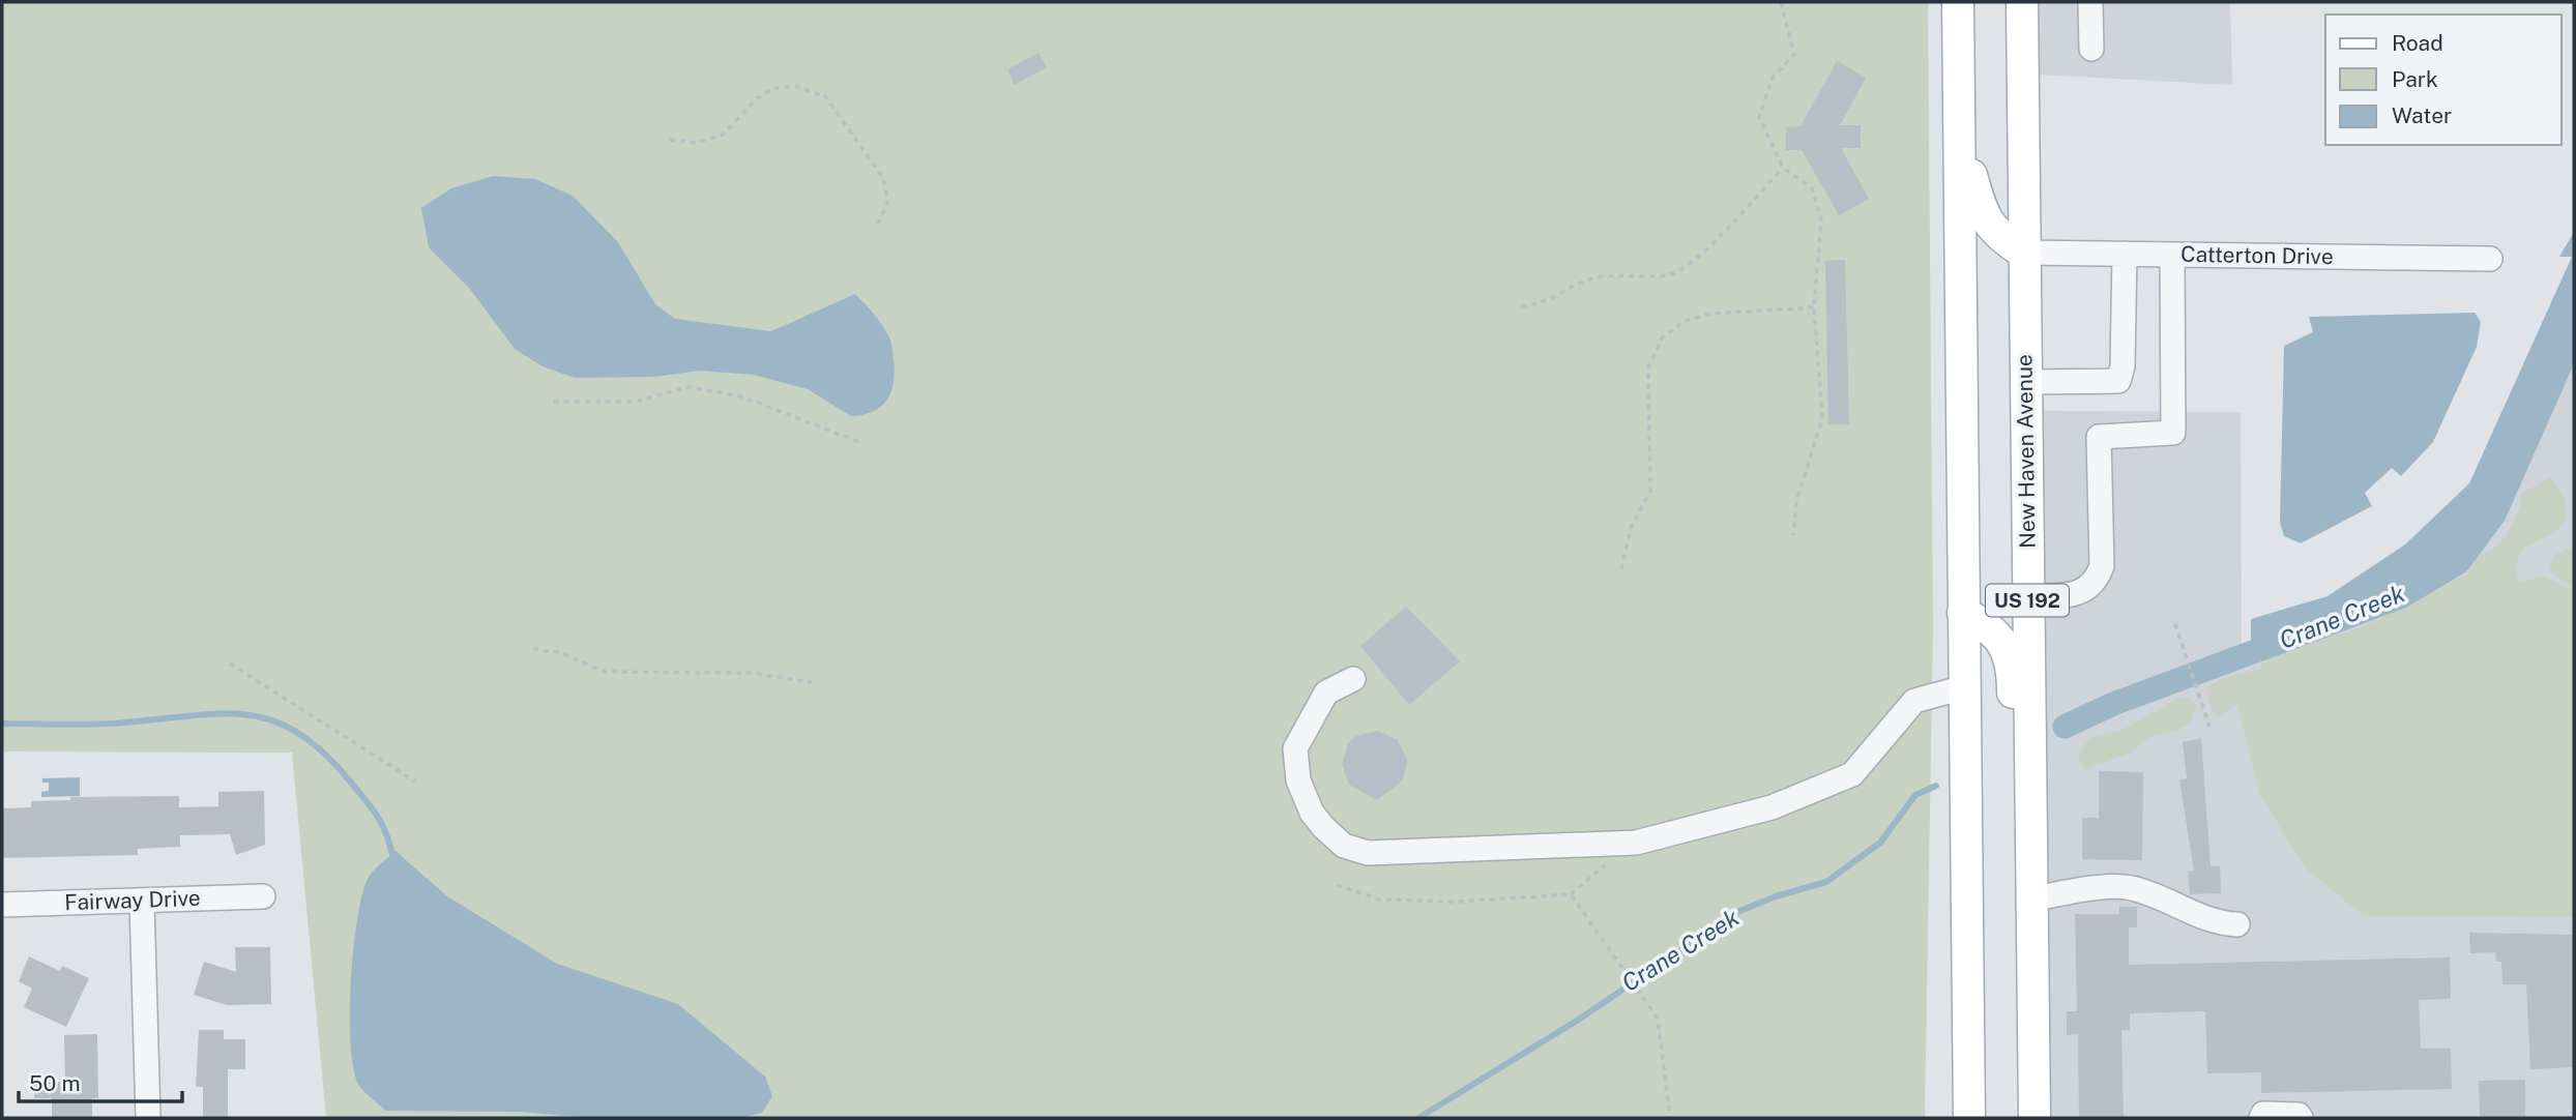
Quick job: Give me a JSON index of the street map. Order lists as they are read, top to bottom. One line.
{"streets":{"main road":["New Haven Avenue","US 192"],"street":["Catterton Drive","Fairway Drive"]},"crossings":[["Catterton Drive","New Haven Avenue"]],"water":["Crane Creek"],"legend":["Road","Park","Water"],"scale_bar":"50 m"}
